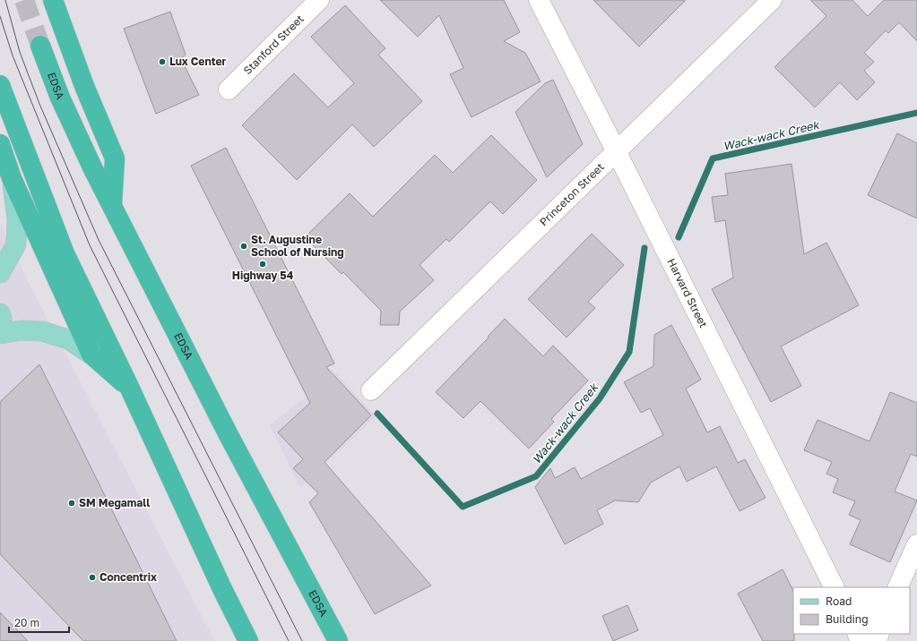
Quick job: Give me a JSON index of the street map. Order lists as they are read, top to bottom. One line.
{"streets":{"highway":["EDSA"],"street":["Stanford Street","Princeton Street","Harvard Street"]},"crossings":[["Princeton Street","Harvard Street"]],"water":["Wack-wack Creek"],"places":["Lux Center","St. Augustine School of Nursing","Highway 54","SM Megamall","Concentrix"],"legend":["Road","Building"],"scale_bar":"20 m"}
